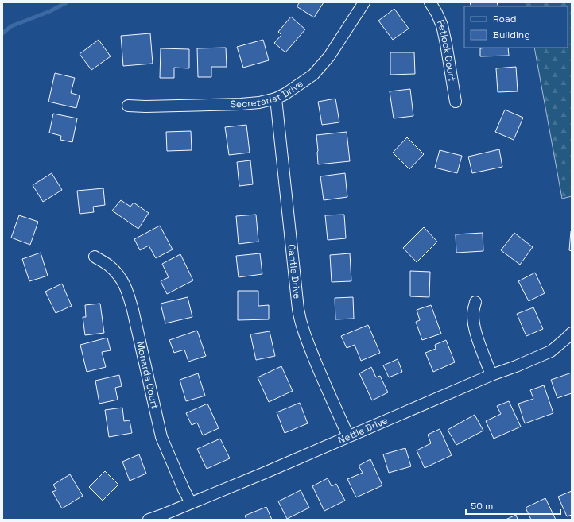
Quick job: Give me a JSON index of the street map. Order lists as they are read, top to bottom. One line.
{"streets":{"street":["Fetlock Court","Secretariat Drive","Cantle Drive","Monarda Court","Nettle Drive"]},"crossings":[["Secretariat Drive","Cantle Drive"],["Cantle Drive","Nettle Drive"],["Monarda Court","Nettle Drive"]],"legend":["Road","Building"],"scale_bar":"50 m"}
